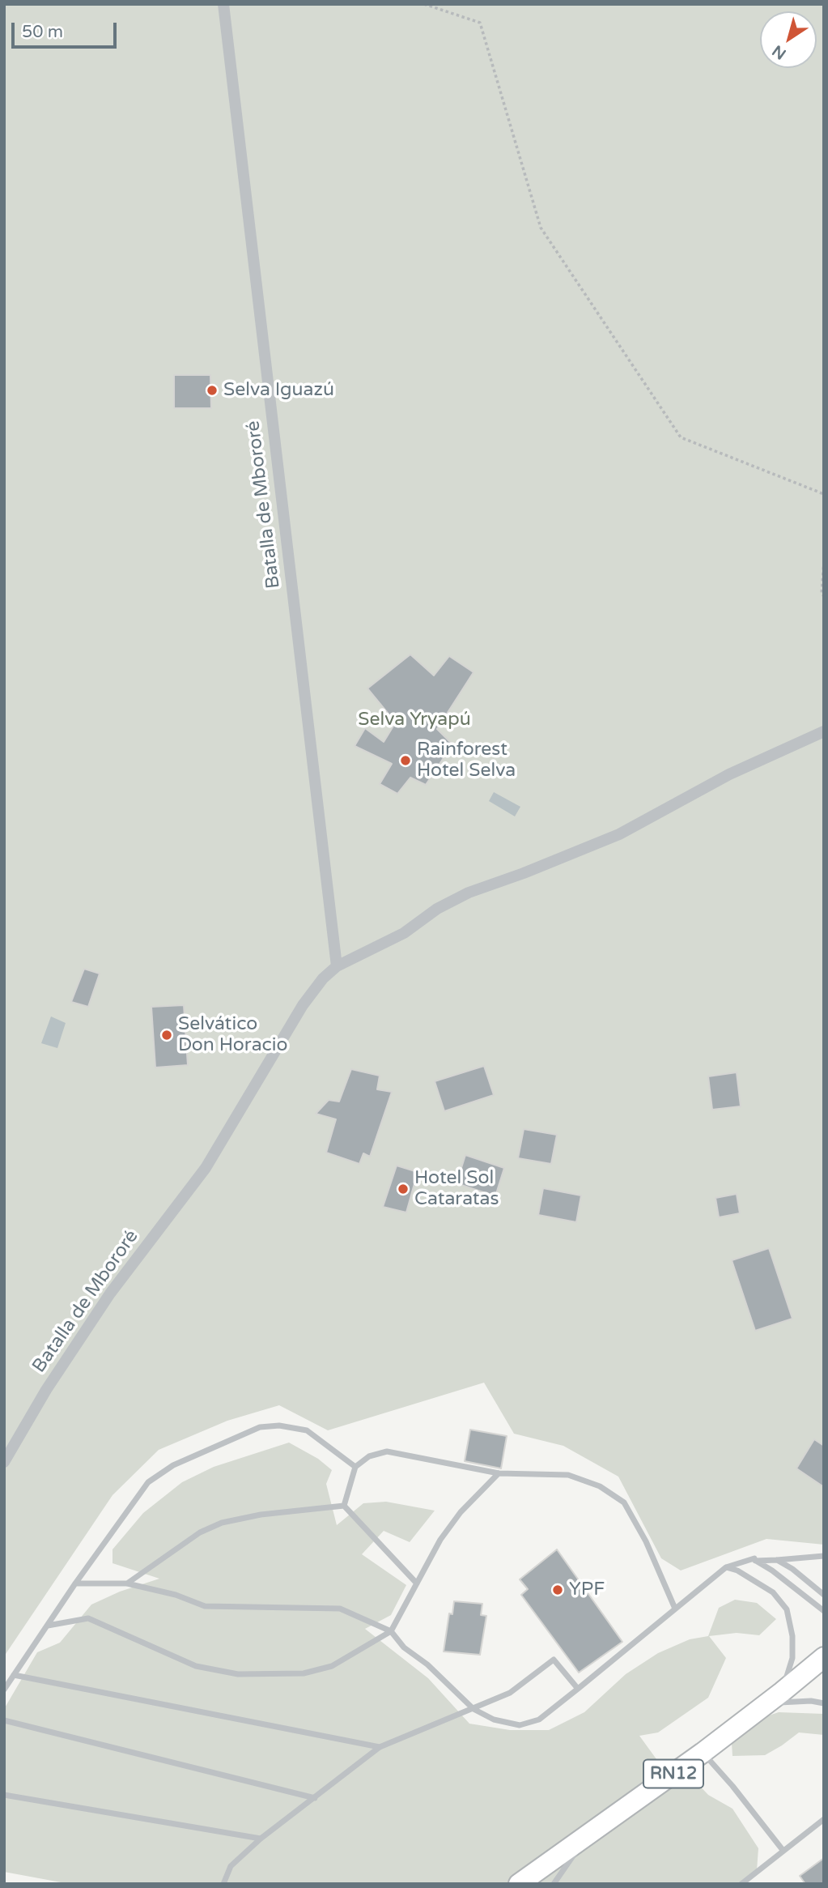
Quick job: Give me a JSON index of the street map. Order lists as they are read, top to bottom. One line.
{"streets":{"highway":["RN12"],"street":["Batalla de Mbororé"]},"parks":["Selva Yryapú"],"places":["Selva Iguazú","Rainforest Hotel Selva","Selvático Don Horacio","Hotel Sol Cataratas","YPF"],"scale_bar":"50 m","north":"bottom left"}
